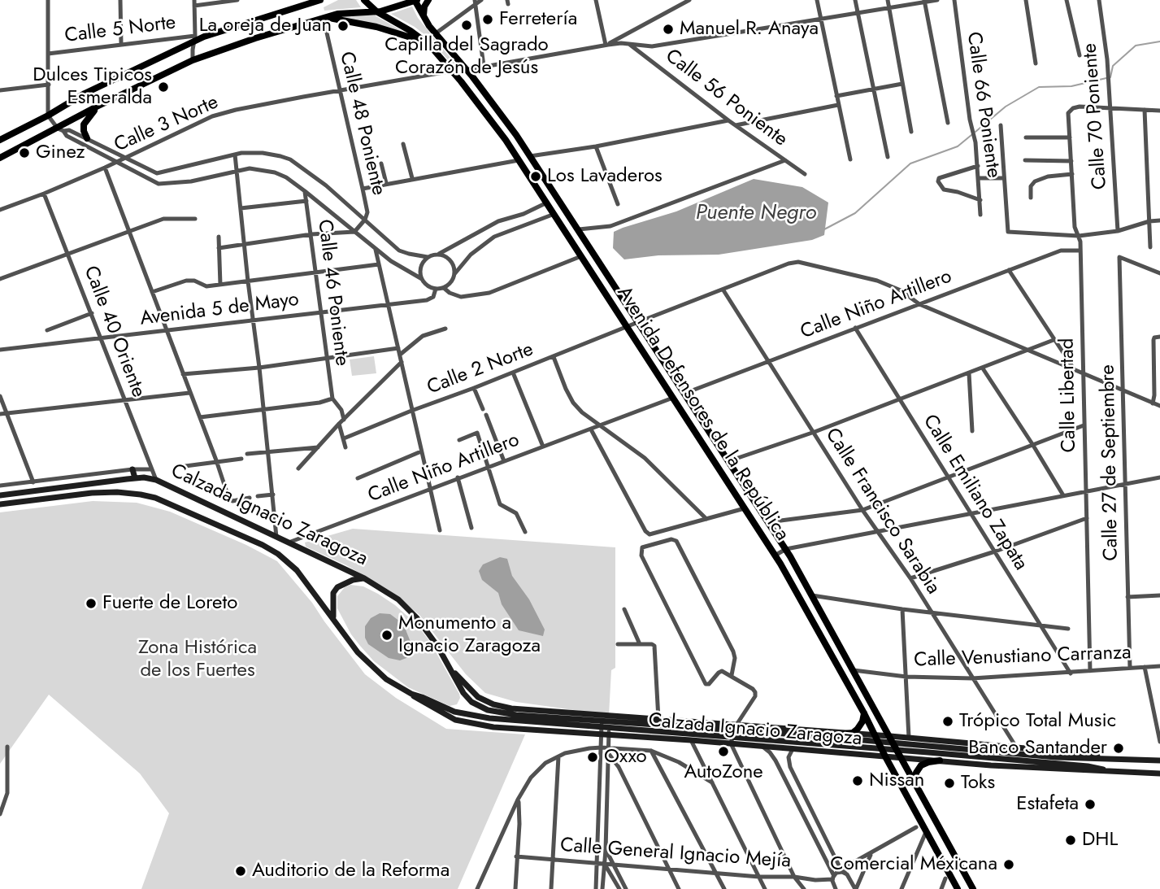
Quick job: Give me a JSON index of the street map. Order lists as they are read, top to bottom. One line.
{"streets":{"main road":["Avenida Defensores de la República","Calzada Ignacio Zaragoza"],"street":["Calle 5 Norte","Calle 56 Poniente","Calle 66 Poniente","Calle 70 Poniente","Calle 48 Poniente","Calle 3 Norte","Calle 46 Poniente","Calle Niño Artillero","Avenida 5 de Mayo","Calle 40 Oriente","Calle 2 Norte","Calle Libertad","Calle 27 de Septiembre","Calle Emiliano Zapata","Calle Francisco Sarabia","Calle Venustiano Carranza","Calle General Ignacio Mejía"]},"crossings":[["Calle 70 Poniente","Calle Libertad"],["Calle 48 Poniente","Calle 3 Norte"],["Calle 3 Norte","Calle 40 Oriente"],["Calle 3 Norte","Avenida Defensores de la República"],["Calle 46 Poniente","Avenida 5 de Mayo"],["Calle Niño Artillero","Calle 2 Norte"],["Calle Niño Artillero","Calle Libertad"],["Calle Niño Artillero","Avenida Defensores de la República"],["Calle Niño Artillero","Calle Emiliano Zapata"],["Calle Niño Artillero","Calle Francisco Sarabia"],["Calle Niño Artillero","Calzada Ignacio Zaragoza"],["Avenida 5 de Mayo","Calle 40 Oriente"],["Calle 40 Oriente","Calzada Ignacio Zaragoza"],["Calle 2 Norte","Avenida Defensores de la República"],["Calle 2 Norte","Calle Francisco Sarabia"],["Calle Libertad","Calle Venustiano Carranza"],["Avenida Defensores de la República","Calzada Ignacio Zaragoza"],["Avenida Defensores de la República","Calle Venustiano Carranza"],["Calle 27 de Septiembre","Calle Venustiano Carranza"],["Calle Emiliano Zapata","Calle Venustiano Carranza"],["Calle Francisco Sarabia","Calzada Ignacio Zaragoza"],["Calle Francisco Sarabia","Calle Venustiano Carranza"]],"water":["Puente Negro"],"parks":["Zona Histórica de los Fuertes"],"places":["Ferretería","Capilla del Sagrado Corazón de Jesús","La oreja de Juan","Manuel R. Anaya","Dulces Tipicos Esmeralda","Ginez","Los Lavaderos","Fuerte de Loreto","Monumento a Ignacio Zaragoza","Trópico Total Music","Banco Santander","AutoZone","Oxxo","Nissan","Toks","Estafeta","DHL","Comercial Méxicana","Auditorio de la Reforma"]}
